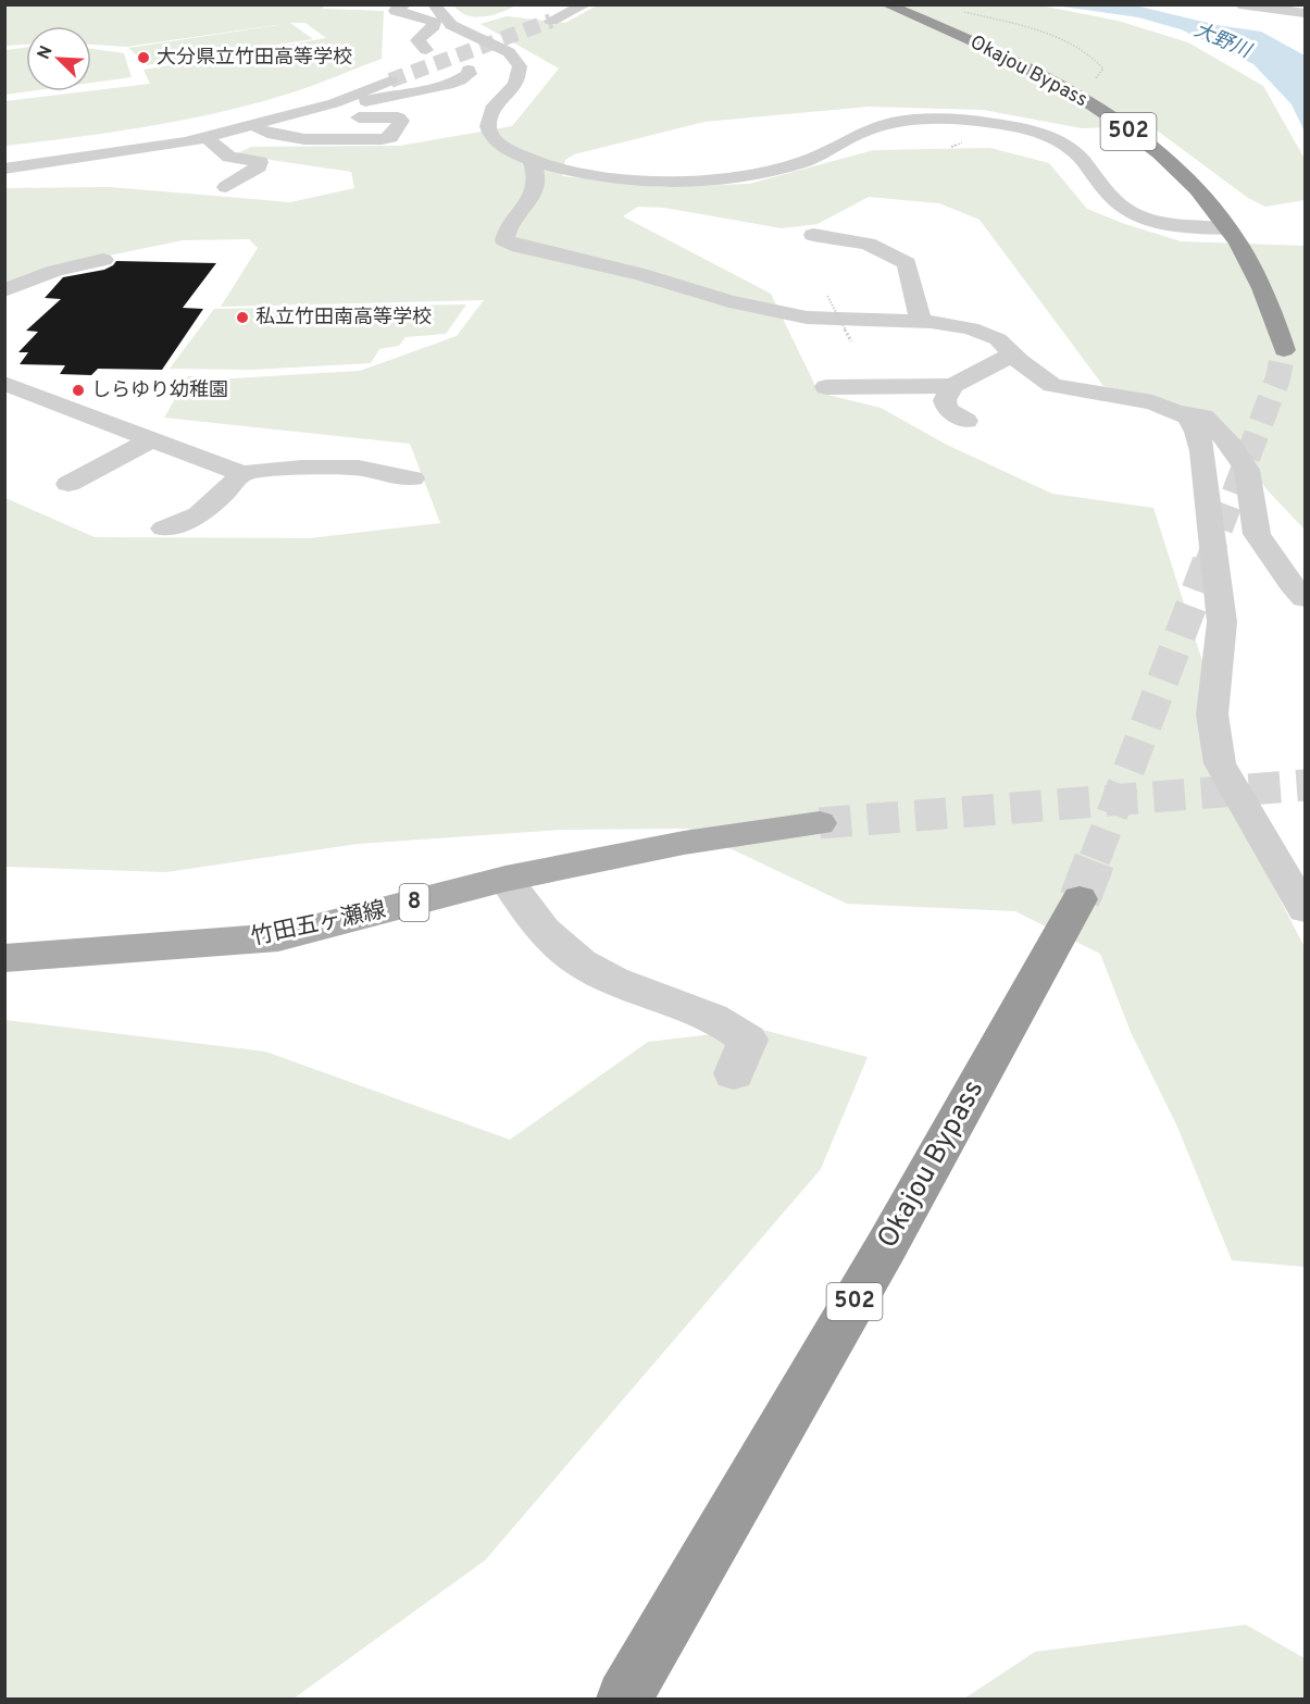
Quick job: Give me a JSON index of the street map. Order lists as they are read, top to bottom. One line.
{"streets":{"highway":["Okajou Bypass","502"],"main road":["8","竹田五ヶ瀬線"]},"water":["大野川"],"places":["大分県立竹田高等学校","私立竹田南高等学校","しらゆり幼稚園"],"north":"top left"}
